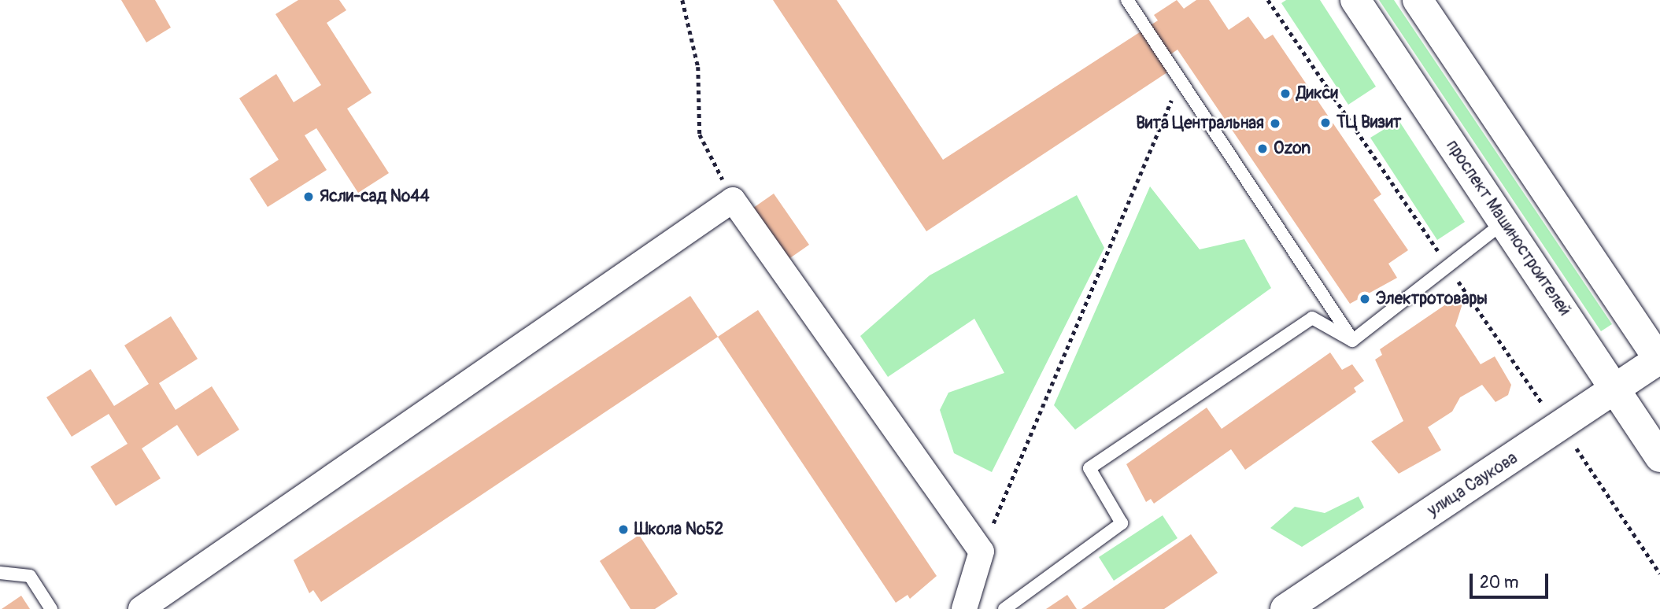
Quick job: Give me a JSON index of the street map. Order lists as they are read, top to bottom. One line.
{"streets":{"main road":["проспект Машиностроителей","улица Саукова"]},"crossings":[["проспект Машиностроителей","улица Саукова"]],"places":["Дикси","ТЦ Визит","Вита Центральная","Ozon","Ясли-сад №44","Электротовары","Школа №52"],"scale_bar":"20 m"}
